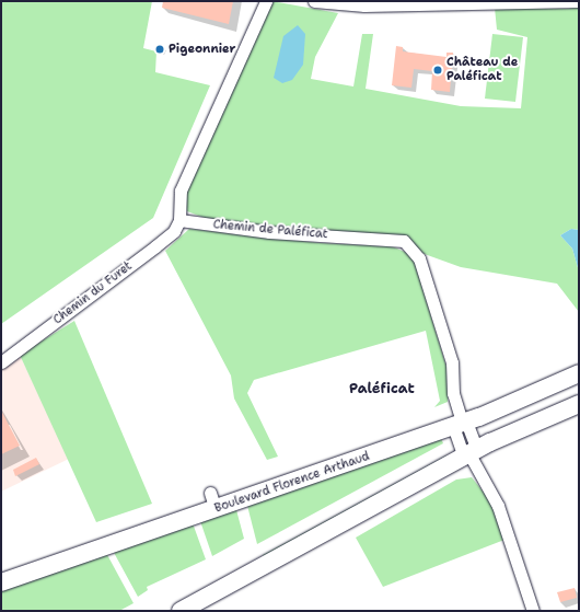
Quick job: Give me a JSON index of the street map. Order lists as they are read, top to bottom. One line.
{"streets":{"street":["Chemin de Paléficat","Chemin du Furet","Boulevard Florence Arthaud"]},"crossings":[["Chemin de Paléficat","Chemin du Furet"],["Chemin de Paléficat","Boulevard Florence Arthaud"]],"districts":["Paléficat"],"places":["Pigeonnier","Château de Paléficat"]}
